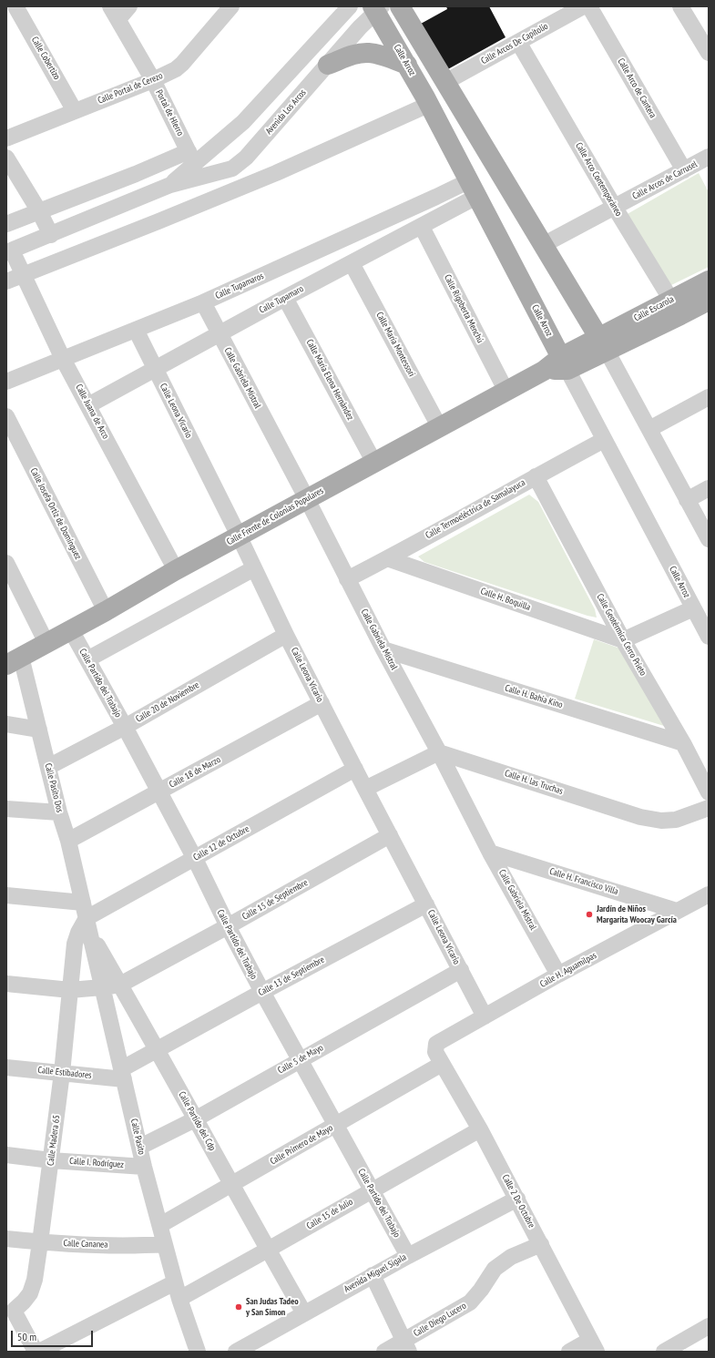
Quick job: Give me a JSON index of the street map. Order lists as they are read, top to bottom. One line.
{"streets":{"main road":["Calle Arroz","Calle Escarola","Calle Frente de Colonias Populares"],"street":["Calle Arcos De Capitolio","Calle Cobertizo","Calle Portal de Cerezo","Calle Arco de Cantera","Avenida Los Arcos","Portal de HIerro","Calle Arco Contemporáneo","Calle Arcos de Carrusel","Calle Tupamaros","Calle Tupamaro","Calle Rigoberta Menchú","Calle María Montessori","Calle Gabriela Mistral","Calle María Elena Hernández","Calle Leona Vicario","Calle Juana de Arco","Calle Termoeléctrica de Samalayuca","Calle Josefa Ortiz de Domínguez","Calle H. Boquilla","Calle Geotérmica Cerro Prieto","Calle Partido del Trabajo","Calle H. Bahía Kino","Calle 20 de Noviembre","Calle 18 de Marzo","Calle H. las Truchas","Calle Pasito Dos","Calle 12 de Octubre","Calle H. Francisco Villa","Calle 15 de Septiembre","Calle H. Aguamilpas","Calle 13 de Septiembre","Calle 5 de Mayo","Calle Estibadores","Calle Partido del Cdp","Calle Pasito","Calle Madera 65","Calle Primero de Mayo","Calle I. Rodríguez","Calle 2 De Octubre","Calle 15 de Julio","Calle Cananea","Avenida Miguel Sigala","Calle Diego Lucero"]},"crossings":[["Calle Arcos De Capitolio","Calle Arco Contemporáneo"],["Calle Cobertizo","Calle Portal de Cerezo"],["Calle Arroz","Avenida Los Arcos"],["Calle Arroz","Calle Tupamaros"],["Calle Arroz","Calle Tupamaro"],["Calle Arroz","Calle Termoeléctrica de Samalayuca"],["Calle Arroz","Calle Frente de Colonias Populares"],["Calle Portal de Cerezo","Portal de HIerro"],["Calle Arco de Cantera","Calle Arcos de Carrusel"],["Avenida Los Arcos","Portal de HIerro"],["Avenida Los Arcos","Calle Juana de Arco"],["Calle Arco Contemporáneo","Calle Arcos de Carrusel"],["Calle Arco Contemporáneo","Calle Escarola"],["Calle Tupamaros","Calle Tupamaro"],["Calle Tupamaros","Calle Gabriela Mistral"],["Calle Tupamaros","Calle Leona Vicario"],["Calle Tupamaros","Calle Juana de Arco"],["Calle Tupamaro","Calle Rigoberta Menchú"],["Calle Tupamaro","Calle María Montessori"],["Calle Tupamaro","Calle Gabriela Mistral"],["Calle Tupamaro","Calle María Elena Hernández"],["Calle Tupamaro","Calle Leona Vicario"],["Calle Tupamaro","Calle Juana de Arco"],["Calle Rigoberta Menchú","Calle Frente de Colonias Populares"],["Calle Escarola","Calle Frente de Colonias Populares"],["Calle María Montessori","Calle Frente de Colonias Populares"],["Calle Gabriela Mistral","Calle Termoeléctrica de Samalayuca"],["Calle Gabriela Mistral","Calle Frente de Colonias Populares"],["Calle Gabriela Mistral","Calle H. Bahía Kino"],["Calle Gabriela Mistral","Calle H. las Truchas"],["Calle Gabriela Mistral","Calle H. Francisco Villa"],["Calle Gabriela Mistral","Calle H. Aguamilpas"],["Calle María Elena Hernández","Calle Frente de Colonias Populares"],["Calle Leona Vicario","Calle Frente de Colonias Populares"],["Calle Leona Vicario","Calle 20 de Noviembre"],["Calle Leona Vicario","Calle 18 de Marzo"],["Calle Leona Vicario","Calle 12 de Octubre"],["Calle Leona Vicario","Calle 15 de Septiembre"],["Calle Leona Vicario","Calle H. Aguamilpas"],["Calle Leona Vicario","Calle 13 de Septiembre"],["Calle Leona Vicario","Calle 5 de Mayo"],["Calle Juana de Arco","Calle Frente de Colonias Populares"],["Calle Termoeléctrica de Samalayuca","Calle H. Boquilla"],["Calle Termoeléctrica de Samalayuca","Calle Geotérmica Cerro Prieto"],["Calle Josefa Ortiz de Domínguez","Calle Frente de Colonias Populares"],["Calle Frente de Colonias Populares","Calle Partido del Trabajo"],["Calle Frente de Colonias Populares","Calle Pasito Dos"],["Calle H. Boquilla","Calle Geotérmica Cerro Prieto"],["Calle Geotérmica Cerro Prieto","Calle H. Bahía Kino"],["Calle Partido del Trabajo","Calle 20 de Noviembre"],["Calle Partido del Trabajo","Calle 18 de Marzo"],["Calle Partido del Trabajo","Calle 12 de Octubre"],["Calle Partido del Trabajo","Calle 15 de Septiembre"],["Calle Partido del Trabajo","Calle 13 de Septiembre"],["Calle Partido del Trabajo","Calle 5 de Mayo"],["Calle Partido del Trabajo","Calle Primero de Mayo"],["Calle Partido del Trabajo","Calle 15 de Julio"],["Calle Partido del Trabajo","Avenida Miguel Sigala"],["Calle 20 de Noviembre","Calle Pasito Dos"],["Calle 18 de Marzo","Calle Pasito Dos"],["Calle Pasito Dos","Calle 12 de Octubre"],["Calle Pasito Dos","Calle Partido del Cdp"],["Calle Pasito Dos","Calle Pasito"],["Calle Pasito Dos","Calle Madera 65"],["Calle 12 de Octubre","Calle Partido del Cdp"],["Calle 12 de Octubre","Calle Pasito"],["Calle 12 de Octubre","Calle Madera 65"],["Calle H. Francisco Villa","Calle H. Aguamilpas"],["Calle 15 de Septiembre","Calle Partido del Cdp"],["Calle 15 de Septiembre","Calle Pasito"],["Calle 15 de Septiembre","Calle Madera 65"],["Calle H. Aguamilpas","Calle Primero de Mayo"],["Calle H. Aguamilpas","Calle 2 De Octubre"],["Calle 13 de Septiembre","Calle Estibadores"],["Calle 13 de Septiembre","Calle Partido del Cdp"],["Calle 13 de Septiembre","Calle Pasito"],["Calle 5 de Mayo","Calle Partido del Cdp"],["Calle 5 de Mayo","Calle Pasito"],["Calle Estibadores","Calle Pasito"],["Calle Estibadores","Calle Madera 65"],["Calle Partido del Cdp","Calle Pasito"],["Calle Partido del Cdp","Calle Madera 65"],["Calle Partido del Cdp","Calle Primero de Mayo"],["Calle Partido del Cdp","Calle 15 de Julio"],["Calle Partido del Cdp","Avenida Miguel Sigala"],["Calle Pasito","Calle Madera 65"],["Calle Pasito","Calle Primero de Mayo"],["Calle Pasito","Calle I. Rodríguez"],["Calle Pasito","Calle 15 de Julio"],["Calle Pasito","Calle Cananea"],["Calle Madera 65","Calle I. Rodríguez"],["Calle Madera 65","Calle Cananea"],["Calle Primero de Mayo","Calle 2 De Octubre"],["Calle 2 De Octubre","Calle 15 de Julio"],["Calle 2 De Octubre","Avenida Miguel Sigala"],["Calle 2 De Octubre","Calle Diego Lucero"]],"places":["Jardín de Niños Margarita Woocay García","San Judas Tadeo y San Simon"],"scale_bar":"50 m"}
